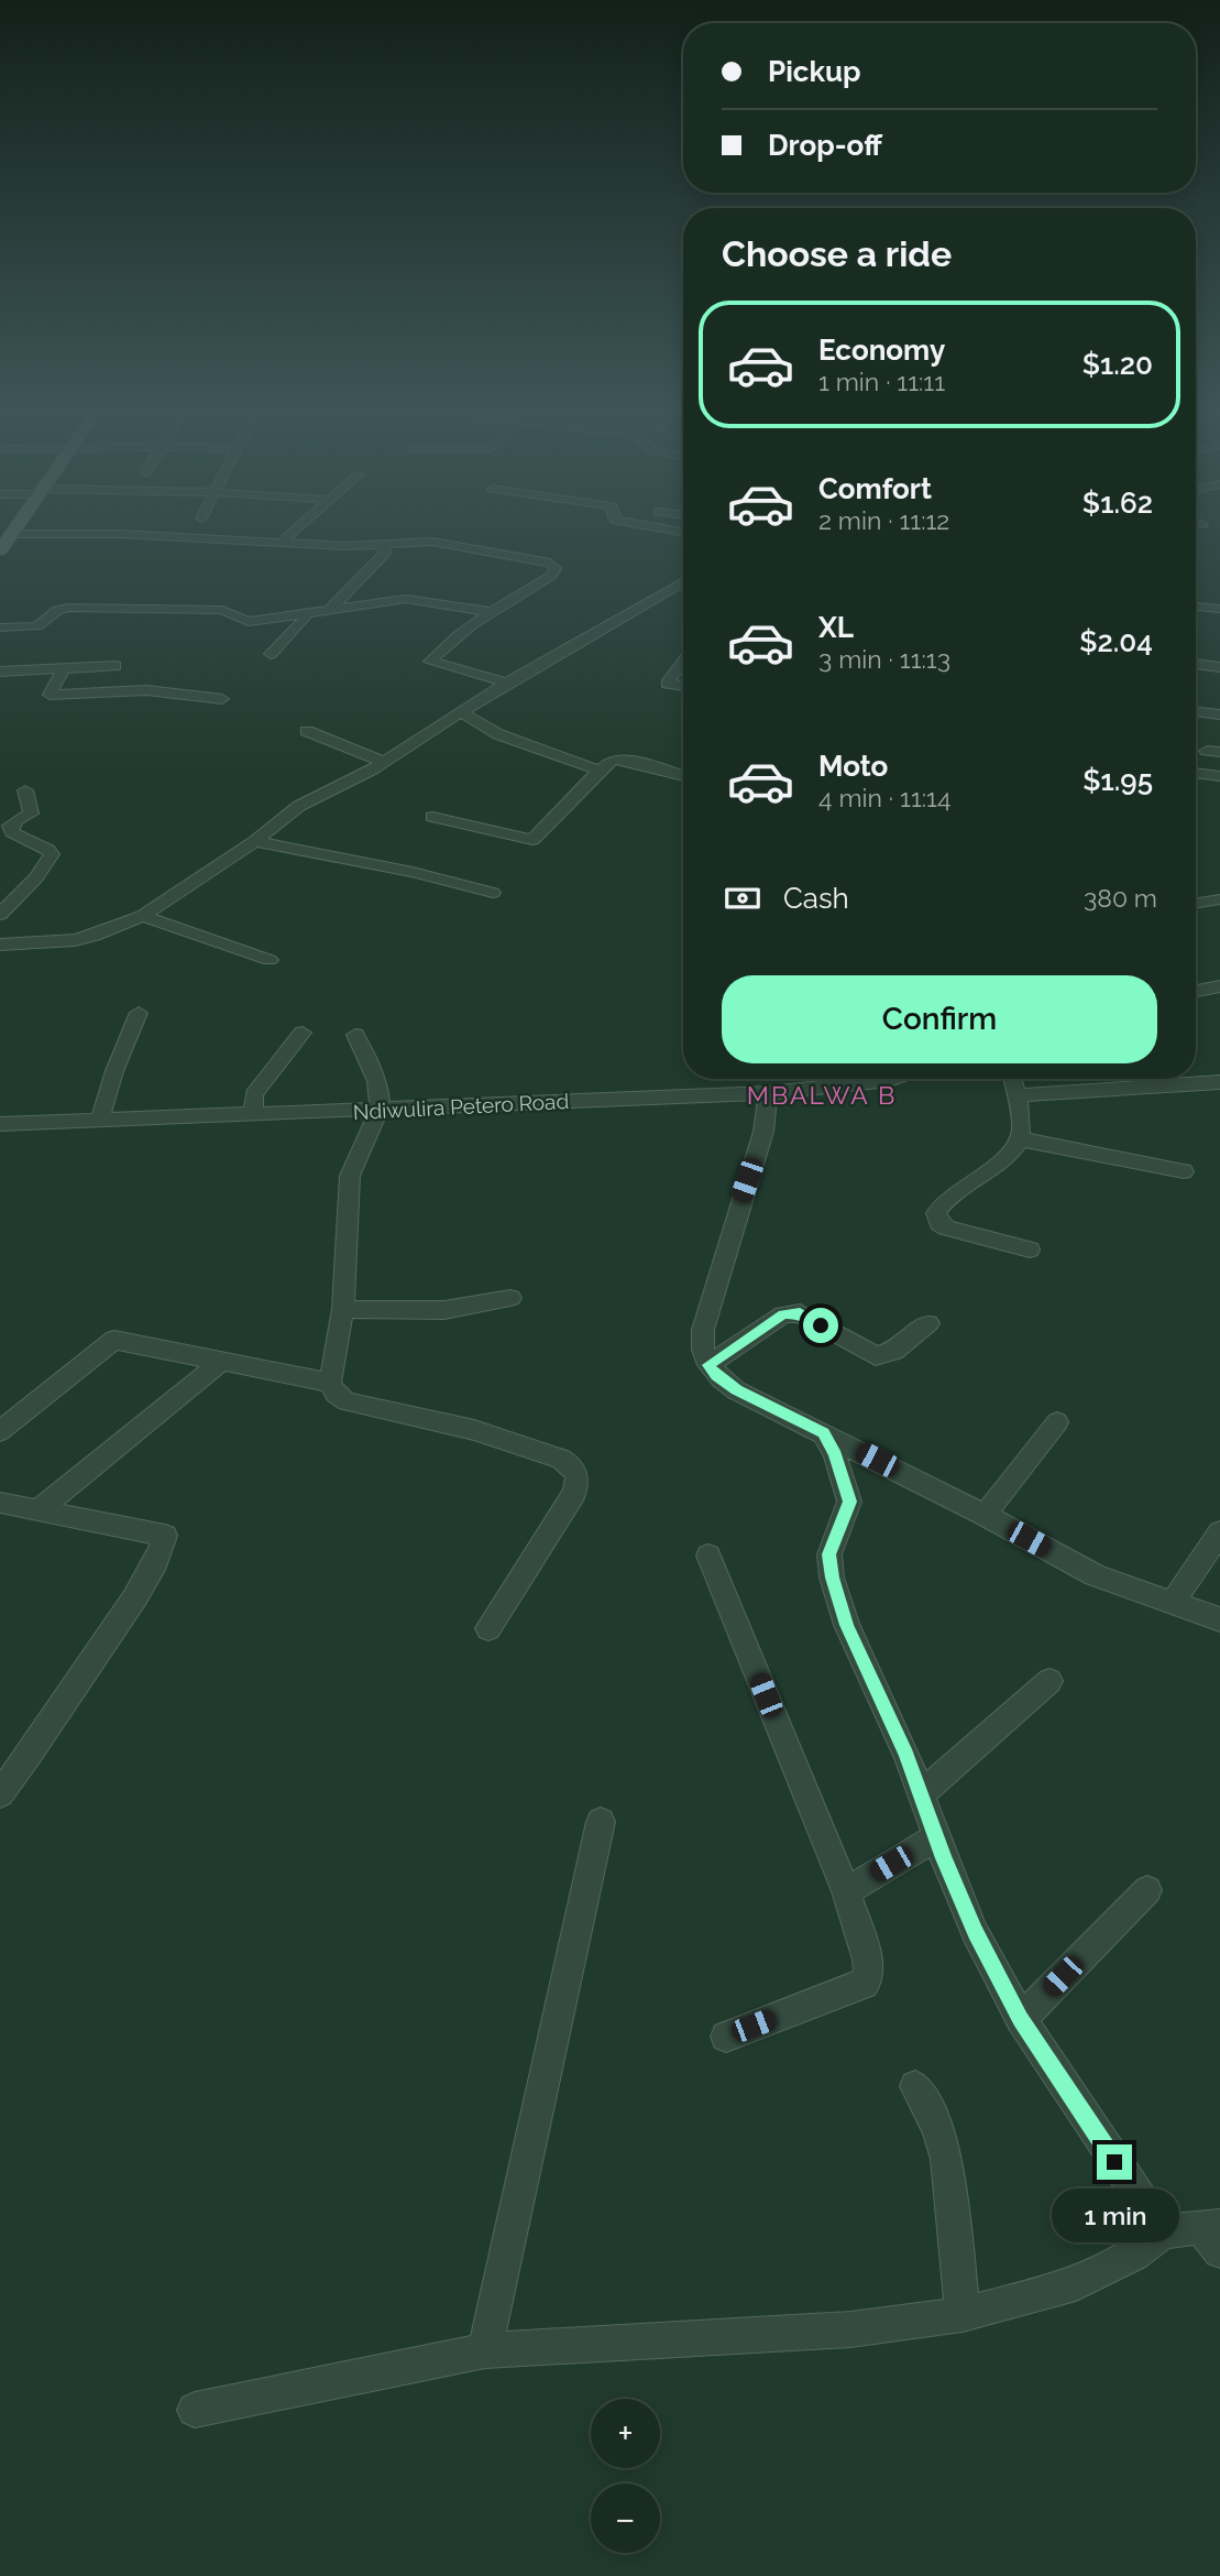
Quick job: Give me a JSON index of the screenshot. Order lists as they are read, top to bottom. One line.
{"streets":{"street":["Ndiwulira Petero Road"]},"districts":["MBALWA B"],"page":{"banner":["Pickup","Drop-off"],"heading":"Choose a ride","list":[{"name":"Economy","note":"1 min · 11:11","value":"$1.20"},{"name":"Comfort","note":"2 min · 11:12","value":"$1.62"},{"name":"XL","note":"3 min · 11:13","value":"$2.04"},{"name":"Moto","note":"4 min · 11:14","value":"$1.95"}],"pay":["Cash","380 m"],"buttons":"Confirm","bubble":"1 min","map_buttons":["+","−"]}}
